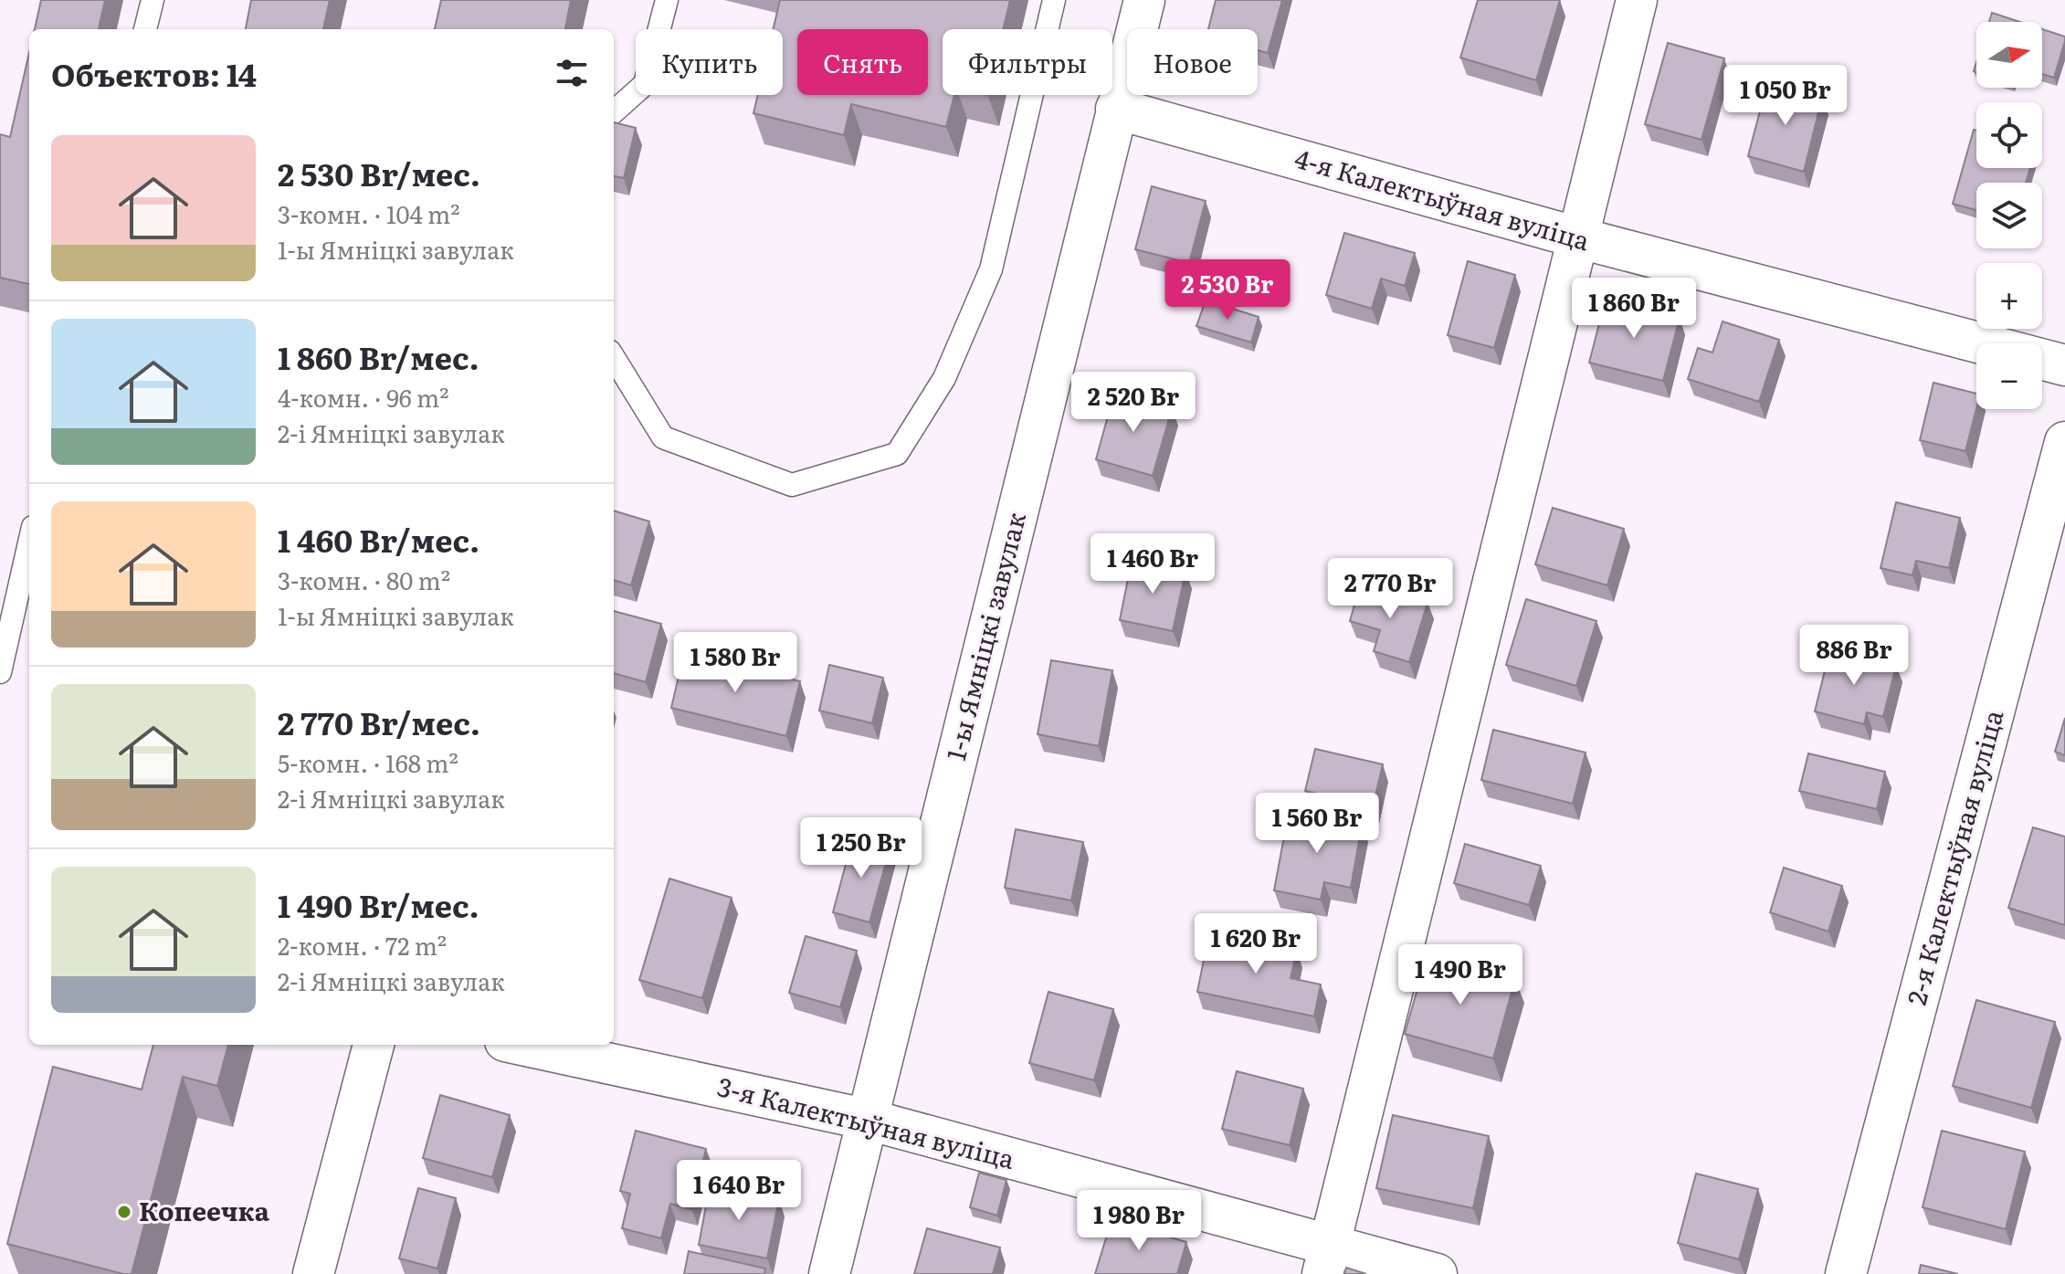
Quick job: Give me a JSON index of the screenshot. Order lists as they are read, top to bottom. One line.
{"streets":{"street":["4-я Калектыўная вуліца","1-ы Ямніцкі завулак","2-я Калектыўная вуліца","3-я Калектыўная вуліца"]},"crossings":[["4-я Калектыўная вуліца","1-ы Ямніцкі завулак"],["1-ы Ямніцкі завулак","3-я Калектыўная вуліца"]],"places":["Копеечка"],"north":"right","page":{"map_buttons":["+","−"],"chip":["Купить","Снять","Фильтры","Новое"],"heading":"Объектов: 14","price":["1 050 Br","2 530 Br","1 860 Br","2 520 Br","1 460 Br","2 770 Br","886 Br","1 580 Br","1 560 Br","1 250 Br","1 620 Br","1 490 Br","1 640 Br","1 980 Br"],"list":[{"name":"2 530 Br/мес.","note":"3-комн. · 104 m² · 1-ы Ямніцкі завулак"},{"name":"1 860 Br/мес.","note":"4-комн. · 96 m² · 2-і Ямніцкі завулак"},{"name":"1 460 Br/мес.","note":"3-комн. · 80 m² · 1-ы Ямніцкі завулак"},{"name":"2 770 Br/мес.","note":"5-комн. · 168 m² · 2-і Ямніцкі завулак"},{"name":"1 490 Br/мес.","note":"2-комн. · 72 m² · 2-і Ямніцкі завулак"}]}}
